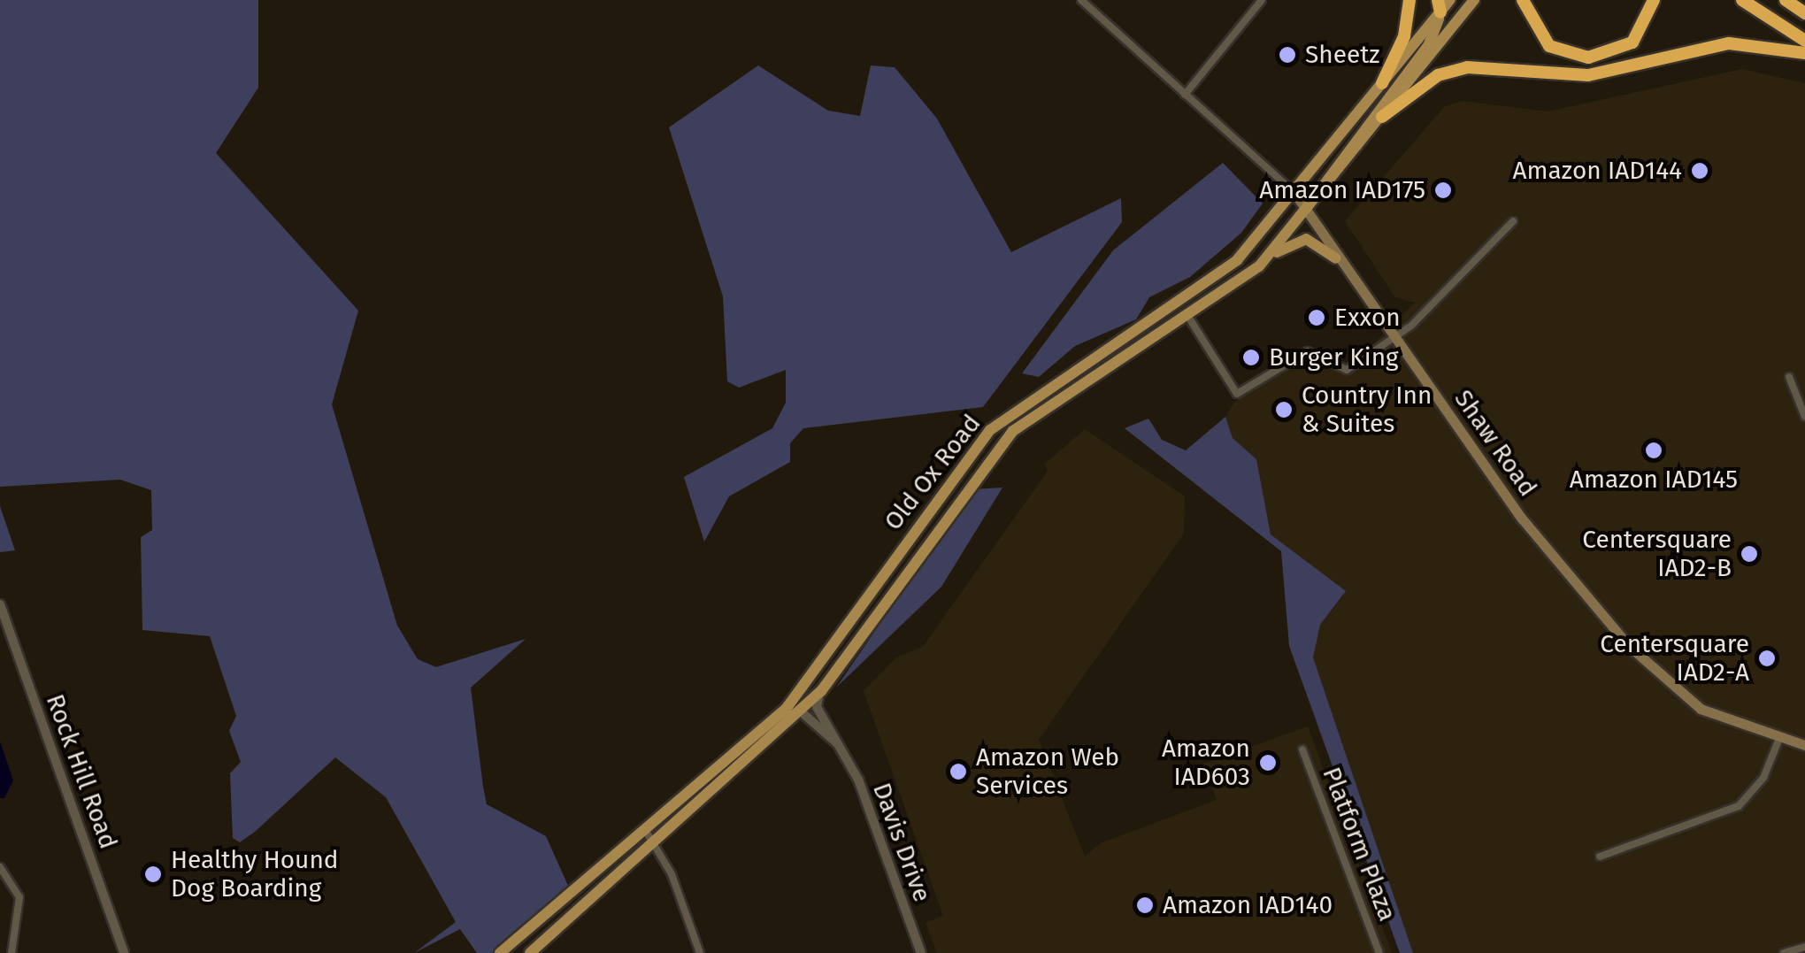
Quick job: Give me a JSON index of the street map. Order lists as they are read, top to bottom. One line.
{"streets":{"main road":["Shaw Road","Old Ox Road"],"street":["Rock Hill Road","Davis Drive","Platform Plaza"]},"crossings":[["Shaw Road","Old Ox Road"],["Old Ox Road","Davis Drive"]],"places":["Sheetz","Amazon IAD144","Amazon IAD175","Exxon","Burger King","Country Inn & Suites","Amazon IAD145","Centersquare IAD2-B","Centersquare IAD2-A","Amazon IAD603","Amazon Web Services","Healthy Hound Dog Boarding","Amazon IAD140"]}
